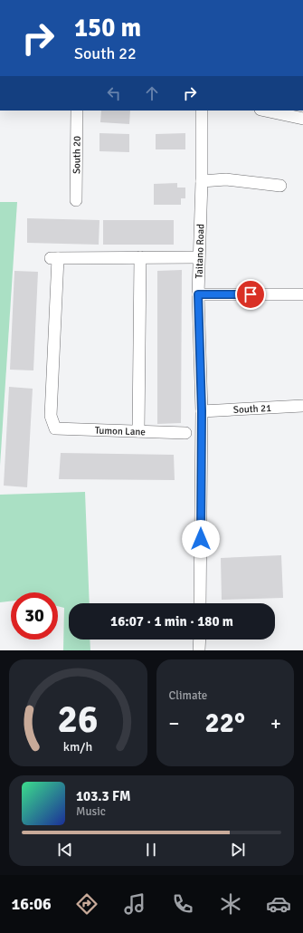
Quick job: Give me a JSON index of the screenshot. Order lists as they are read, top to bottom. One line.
{"streets":{"street":["South 20","Taitano Road","South 21","Tumon Lane"]},"crossings":[["Taitano Road","South 21"]],"page":{"turn":["150 m","South 22"],"limit":"30","trip":"16:07 · 1 min · 180 m","tile":"Climate","heat":["−","22°","+"],"song":["103.3 FM","Music"],"tabs":"16:06","gauge":["26","km/h"]}}
